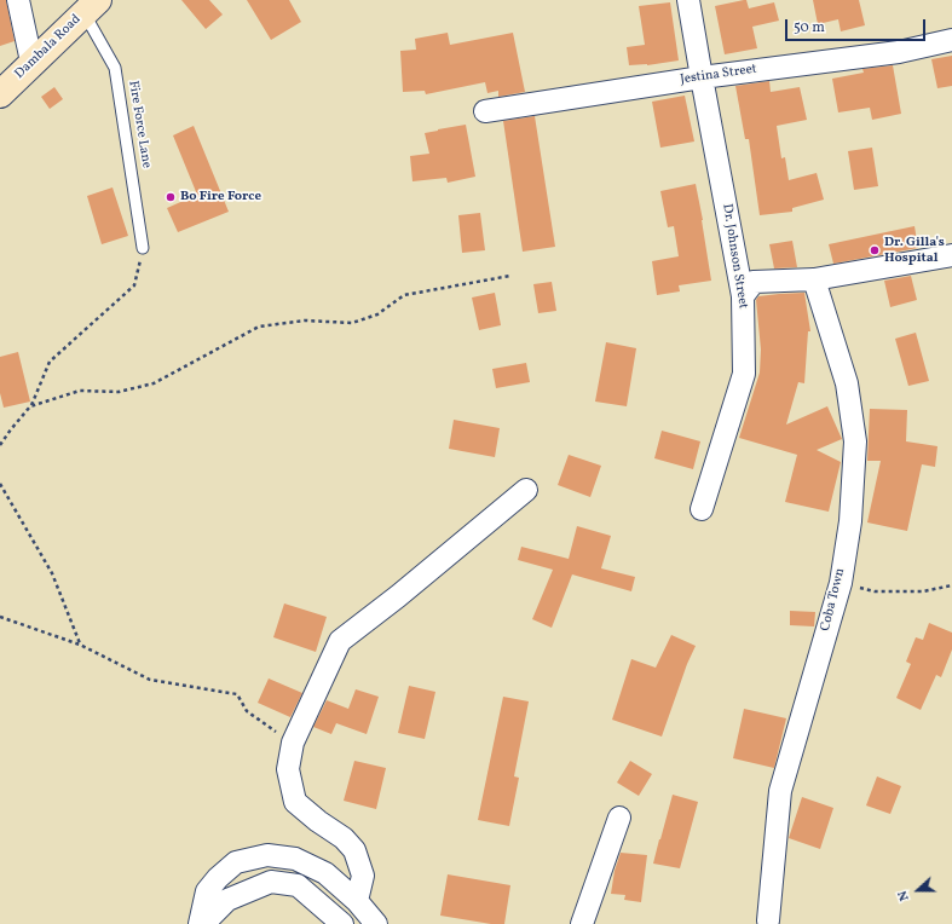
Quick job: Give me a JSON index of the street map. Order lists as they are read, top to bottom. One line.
{"streets":{"street":["Dambala Road","Jestina Street","Dr. Johnson Street","Coba Town"],"lane":["Fire Force Lane"]},"crossings":[["Dambala Road","Fire Force Lane"],["Jestina Street","Dr. Johnson Street"]],"places":["Bo Fire Force","Dr. Gilla's Hospital"],"scale_bar":"50 m","north":"left"}
